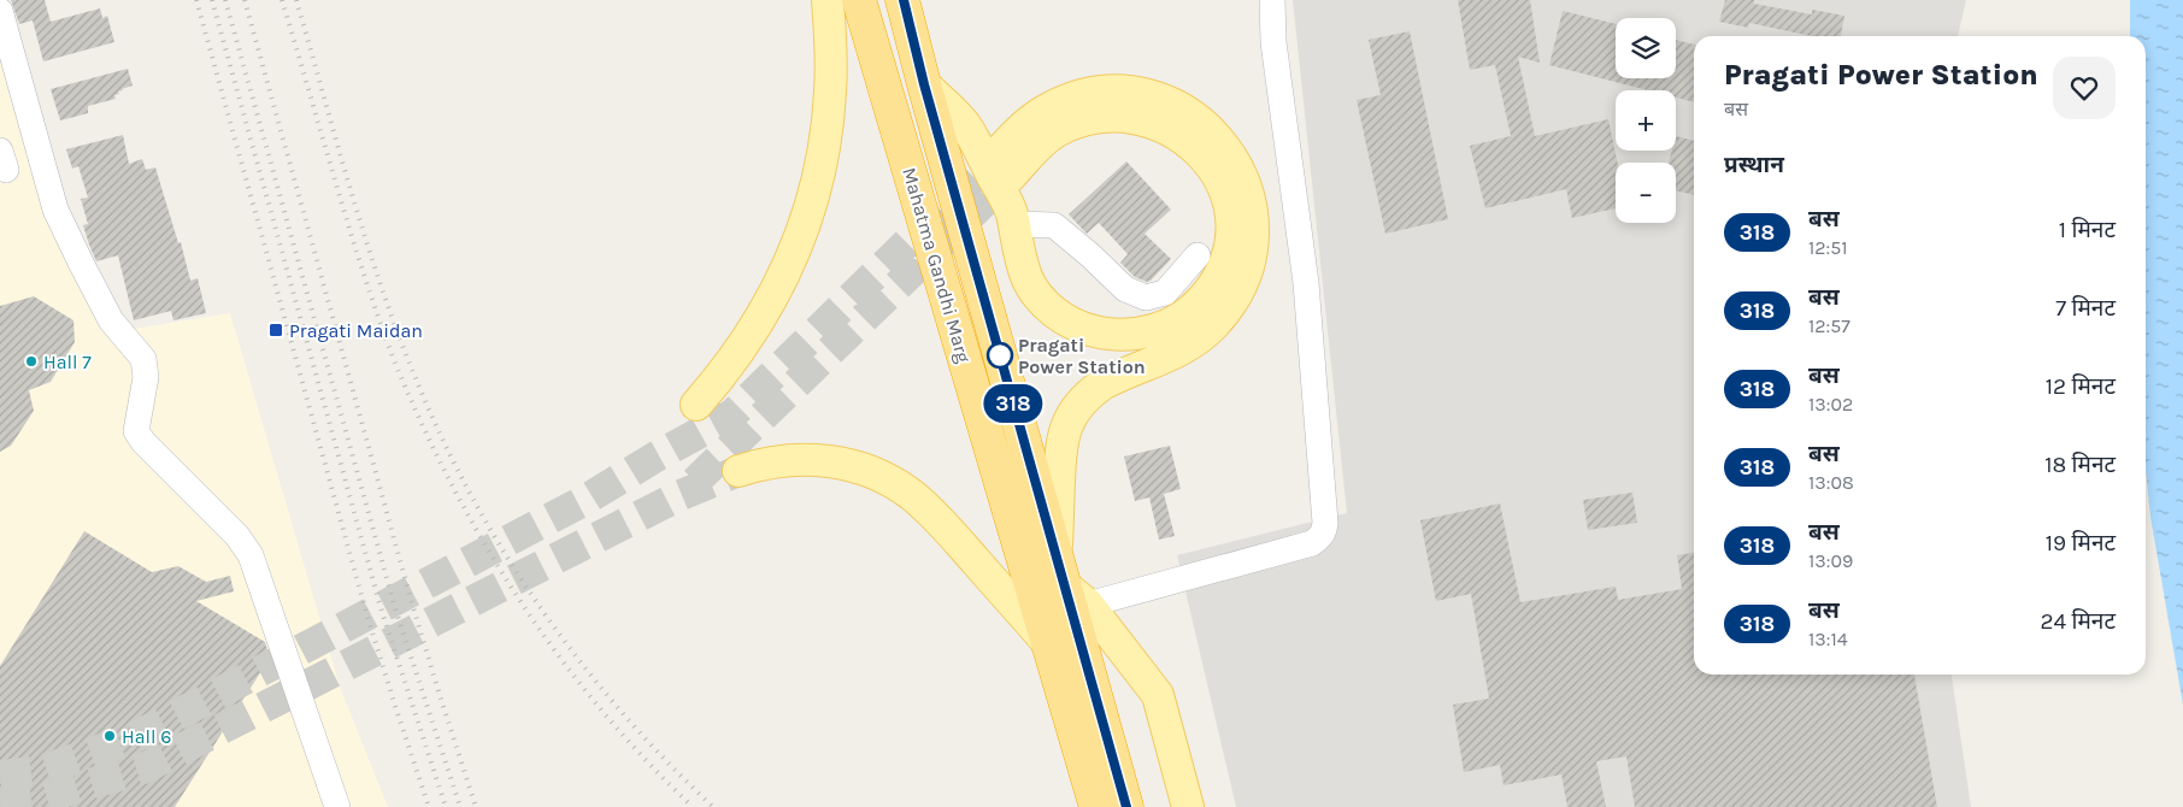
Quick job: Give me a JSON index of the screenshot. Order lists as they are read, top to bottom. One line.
{"streets":{"highway":["Mahatma Gandhi Marg"]},"places":{"transit":["Pragati Maidan"],"other":["Pragati Power Station","Hall 7","Hall 6"]},"lines":["bus line 318"],"page":{"on_map":"318","map_buttons":["+","−"],"heading":[["Pragati Power Station","बस"],"प्रस्थान"],"list":[{"mark":"318","name":"बस","note":"12:51","value":"1 मिनट"},{"mark":"318","name":"बस","note":"12:57","value":"7 मिनट"},{"mark":"318","name":"बस","note":"13:02","value":"12 मिनट"},{"mark":"318","name":"बस","note":"13:08","value":"18 मिनट"},{"mark":"318","name":"बस","note":"13:09","value":"19 मिनट"},{"mark":"318","name":"बस","note":"13:14","value":"24 मिनट"}]}}
